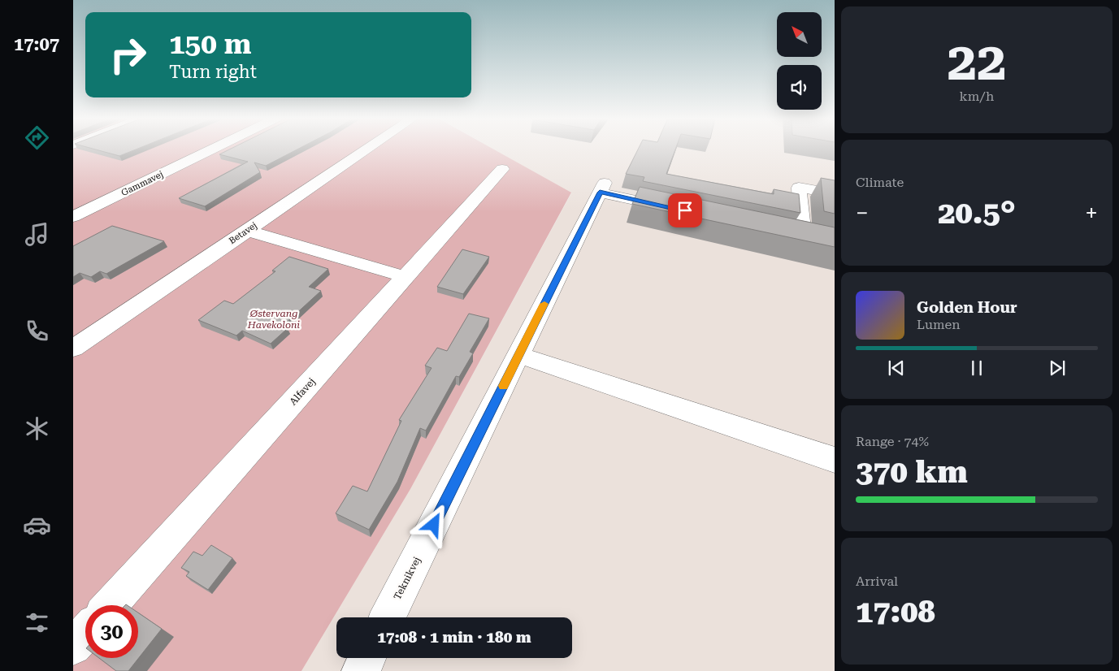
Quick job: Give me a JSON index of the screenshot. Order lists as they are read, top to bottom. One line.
{"streets":{"street":["Gammavej","Betavej","Alfavej","Teknikvej"]},"parks":["Østervang Havekoloni"],"north":"top left","page":{"tabs":"17:07","tile":[["22","km/h"],"Climate",["Range · 74%","370 km"],["Arrival","17:08"]],"turn":["150 m","Turn right"],"heat":["−","20.5°","+"],"song":["Golden Hour","Lumen"],"limit":"30","trip":"17:08 · 1 min · 180 m"}}
